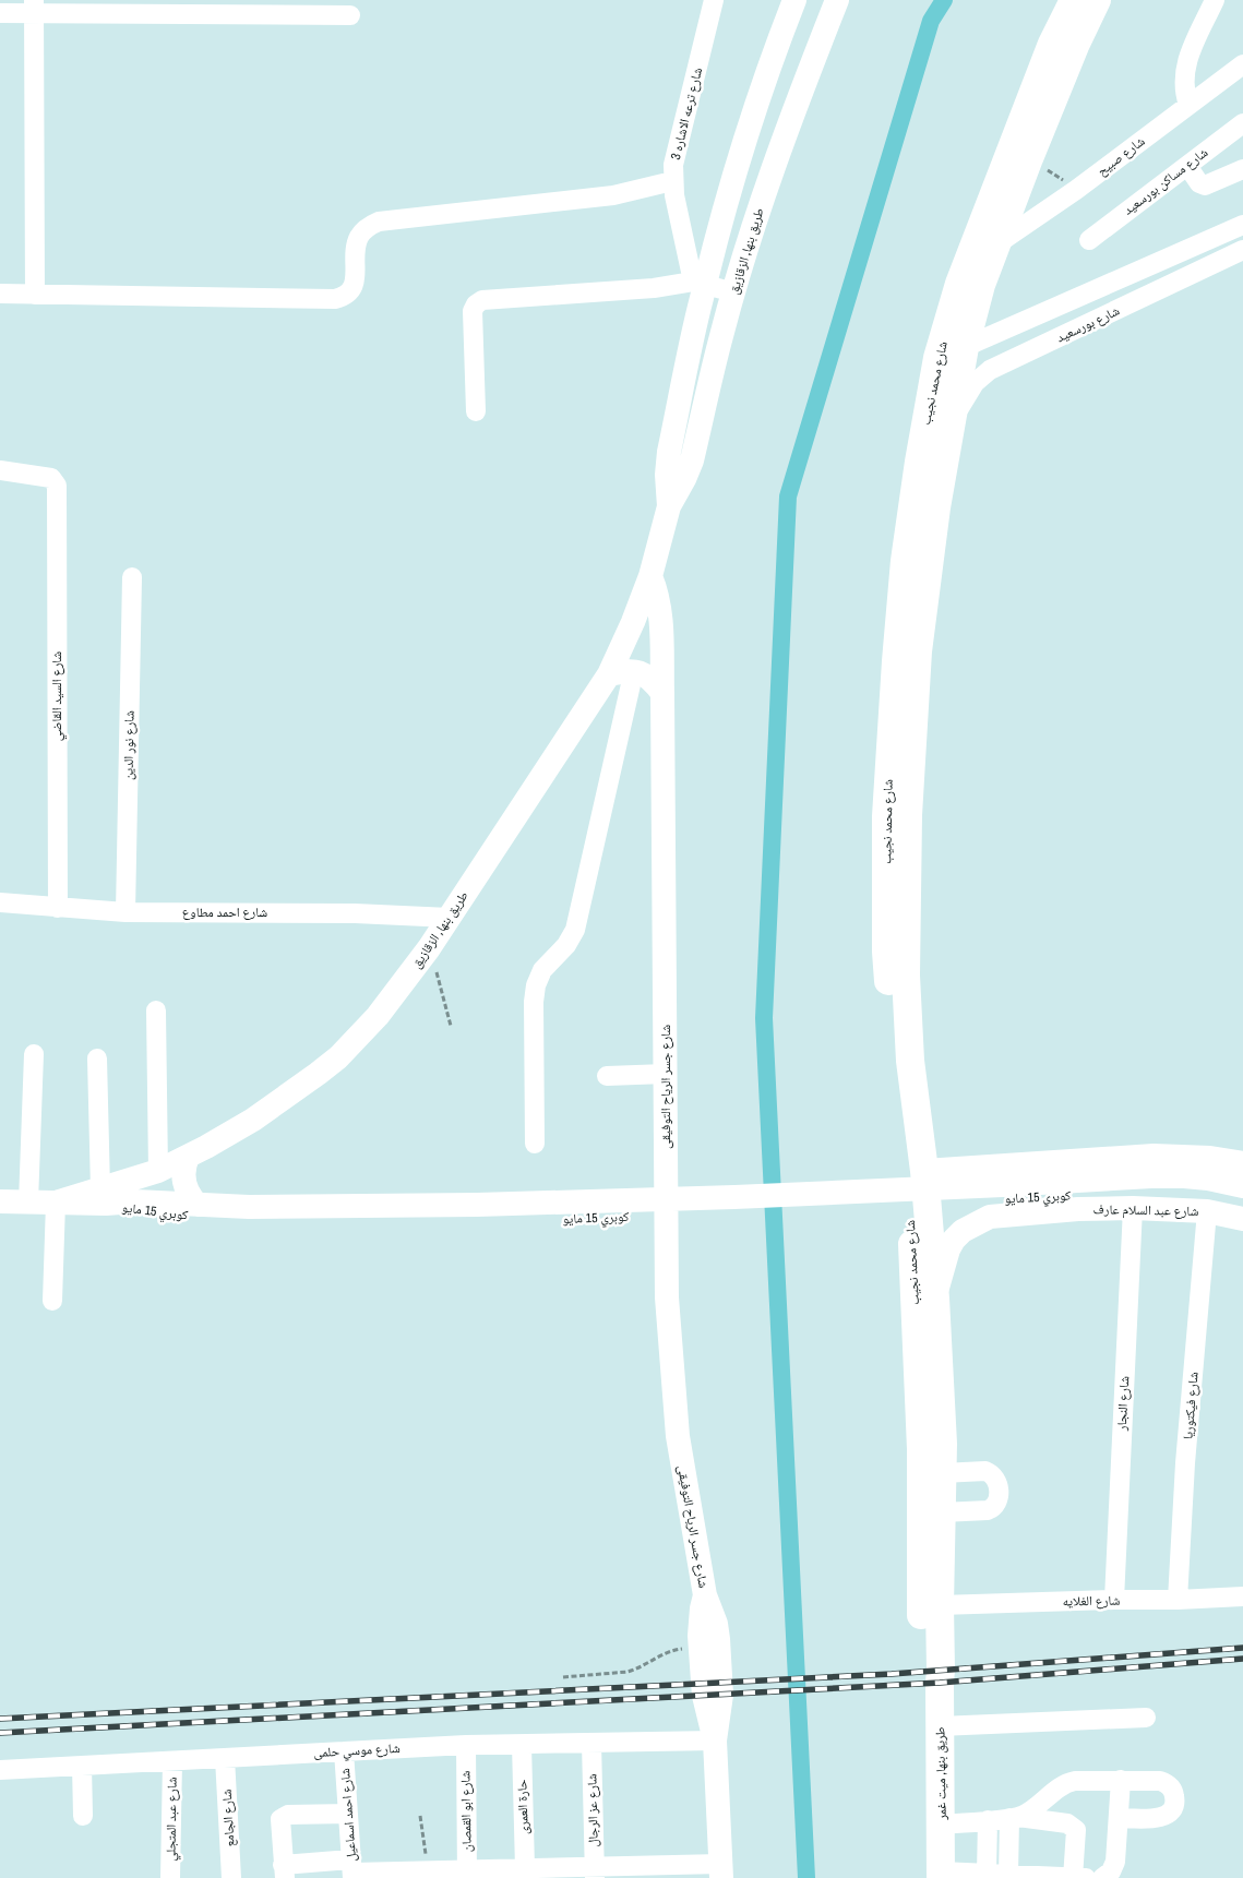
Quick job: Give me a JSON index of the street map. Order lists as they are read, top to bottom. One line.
{"streets":{"highway":["شارع محمد نجيب","طريق بنها, ميت غمر"],"main road":["طريق بنها, الزقازيق","شارع جسر الرياح التوفيقى","كوبري 15 مايو","شارع عبد السلام عارف"],"street":["شارع ترعه الاشاره 3","شارع صبيح","شارع مساكن بورسعيد","شارع بورسعيد","شارع السيد القاضي","شارع نور الدين","شارع احمد مطاوع","شارع النجار","شارع فيكتوريا","شارع الغلايه","شارع موسي حلمى","حارة العمرى","شارع عز الرجال","شارع ابو القمصان","شارع احمد اسماعيل","شارع الجامع","شارع عبد المتجلي"]},"crossings":[["شارع ترعه الاشاره 3","طريق بنها, الزقازيق"],["شارع صبيح","شارع محمد نجيب"],["طريق بنها, الزقازيق","شارع احمد مطاوع"],["طريق بنها, الزقازيق","شارع جسر الرياح التوفيقى"],["طريق بنها, الزقازيق","كوبري 15 مايو"],["شارع بورسعيد","شارع محمد نجيب"],["شارع محمد نجيب","شارع عبد السلام عارف"],["شارع محمد نجيب","شارع الغلايه"],["شارع محمد نجيب","طريق بنها, ميت غمر"],["شارع السيد القاضي","شارع احمد مطاوع"],["شارع نور الدين","شارع احمد مطاوع"],["شارع جسر الرياح التوفيقى","شارع موسي حلمى"],["شارع عبد السلام عارف","شارع النجار"],["شارع عبد السلام عارف","شارع فيكتوريا"],["شارع النجار","شارع الغلايه"],["شارع فيكتوريا","شارع الغلايه"],["شارع موسي حلمى","حارة العمرى"],["شارع موسي حلمى","شارع عز الرجال"],["شارع موسي حلمى","شارع ابو القمصان"],["شارع موسي حلمى","شارع احمد اسماعيل"],["شارع موسي حلمى","شارع الجامع"],["شارع موسي حلمى","شارع عبد المتجلي"]]}
